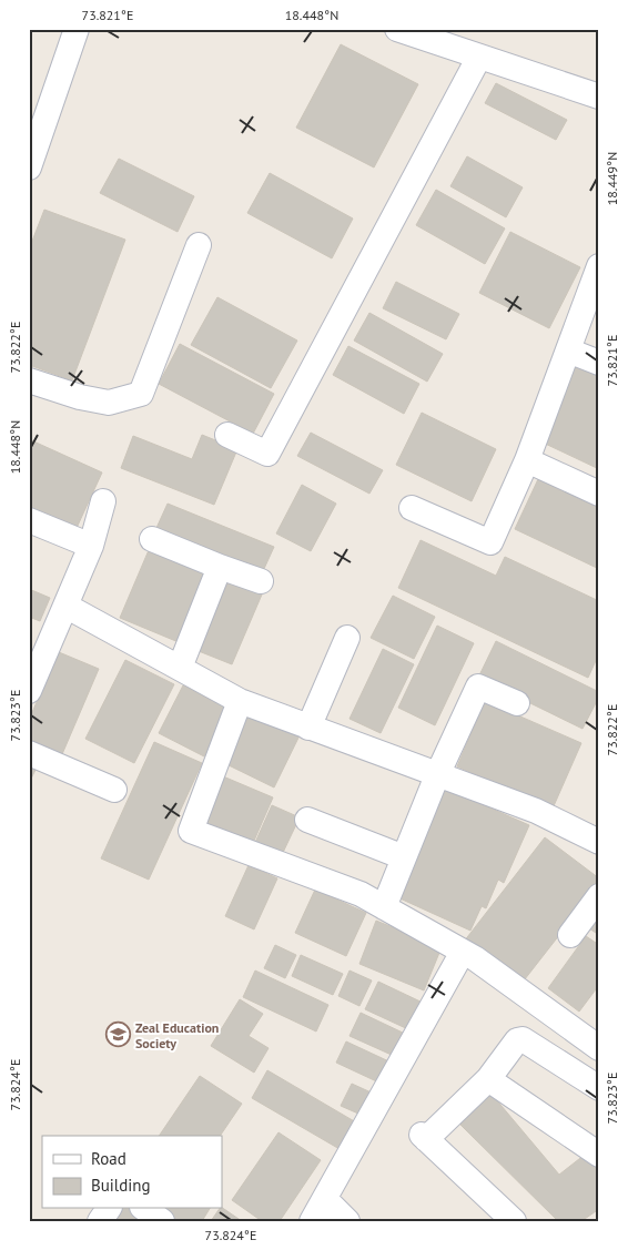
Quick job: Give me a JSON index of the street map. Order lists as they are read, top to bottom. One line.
{"places":{"school or university":["Zeal Education Society"]},"legend":["Road","Building"],"coordinates":["73.821°E","18.448°N","18.449°N","73.822°E","73.823°E","73.824°E"]}
